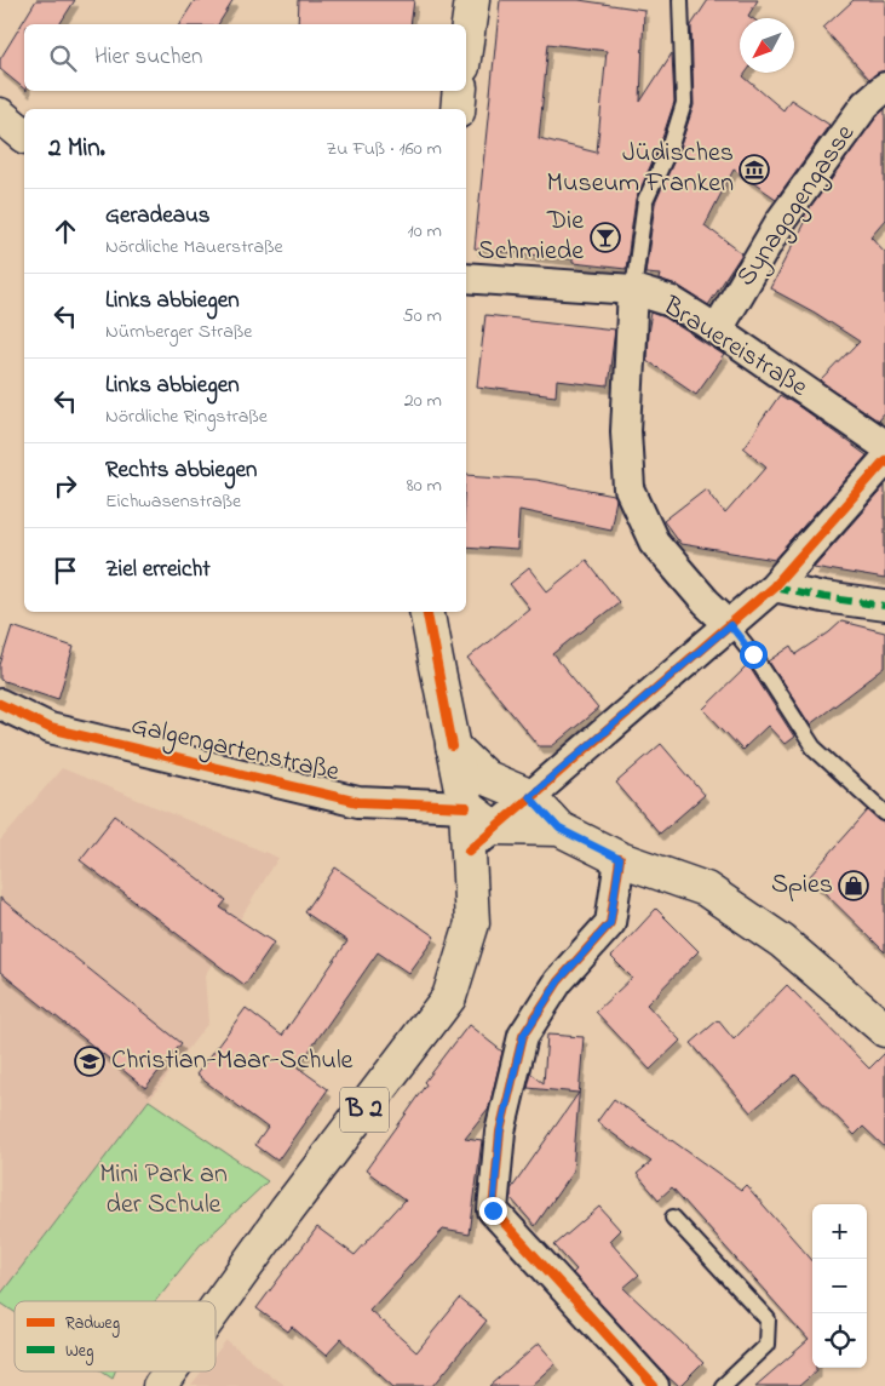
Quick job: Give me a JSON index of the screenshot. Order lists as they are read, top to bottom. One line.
{"streets":{"main road":["B 2"],"street":["Synagogengasse","Brauereistraße","Galgengartenstraße"]},"crossings":[["Synagogengasse","Brauereistraße"],["Galgengartenstraße","B 2"]],"parks":["Mini Park an der Schule"],"places":{"museum":["Jüdisches Museum Franken"],"bar":["Die Schmiede"],"shop":["Spies"],"school or university":["Christian-Maar-Schule"]},"legend":["Radweg","Weg"],"north":"bottom left","page":{"search":"Hier suchen","heading":["2 Min.","Zu Fuß · 160 m"],"list":[["Geradeaus","Nördliche Mauerstraße","10 m"],["Links abbiegen","Nürnberger Straße","50 m"],["Links abbiegen","Nördliche Ringstraße","20 m"],["Rechts abbiegen","Eichwasenstraße","80 m"],"Ziel erreicht"],"map_buttons":["+","−"]}}
